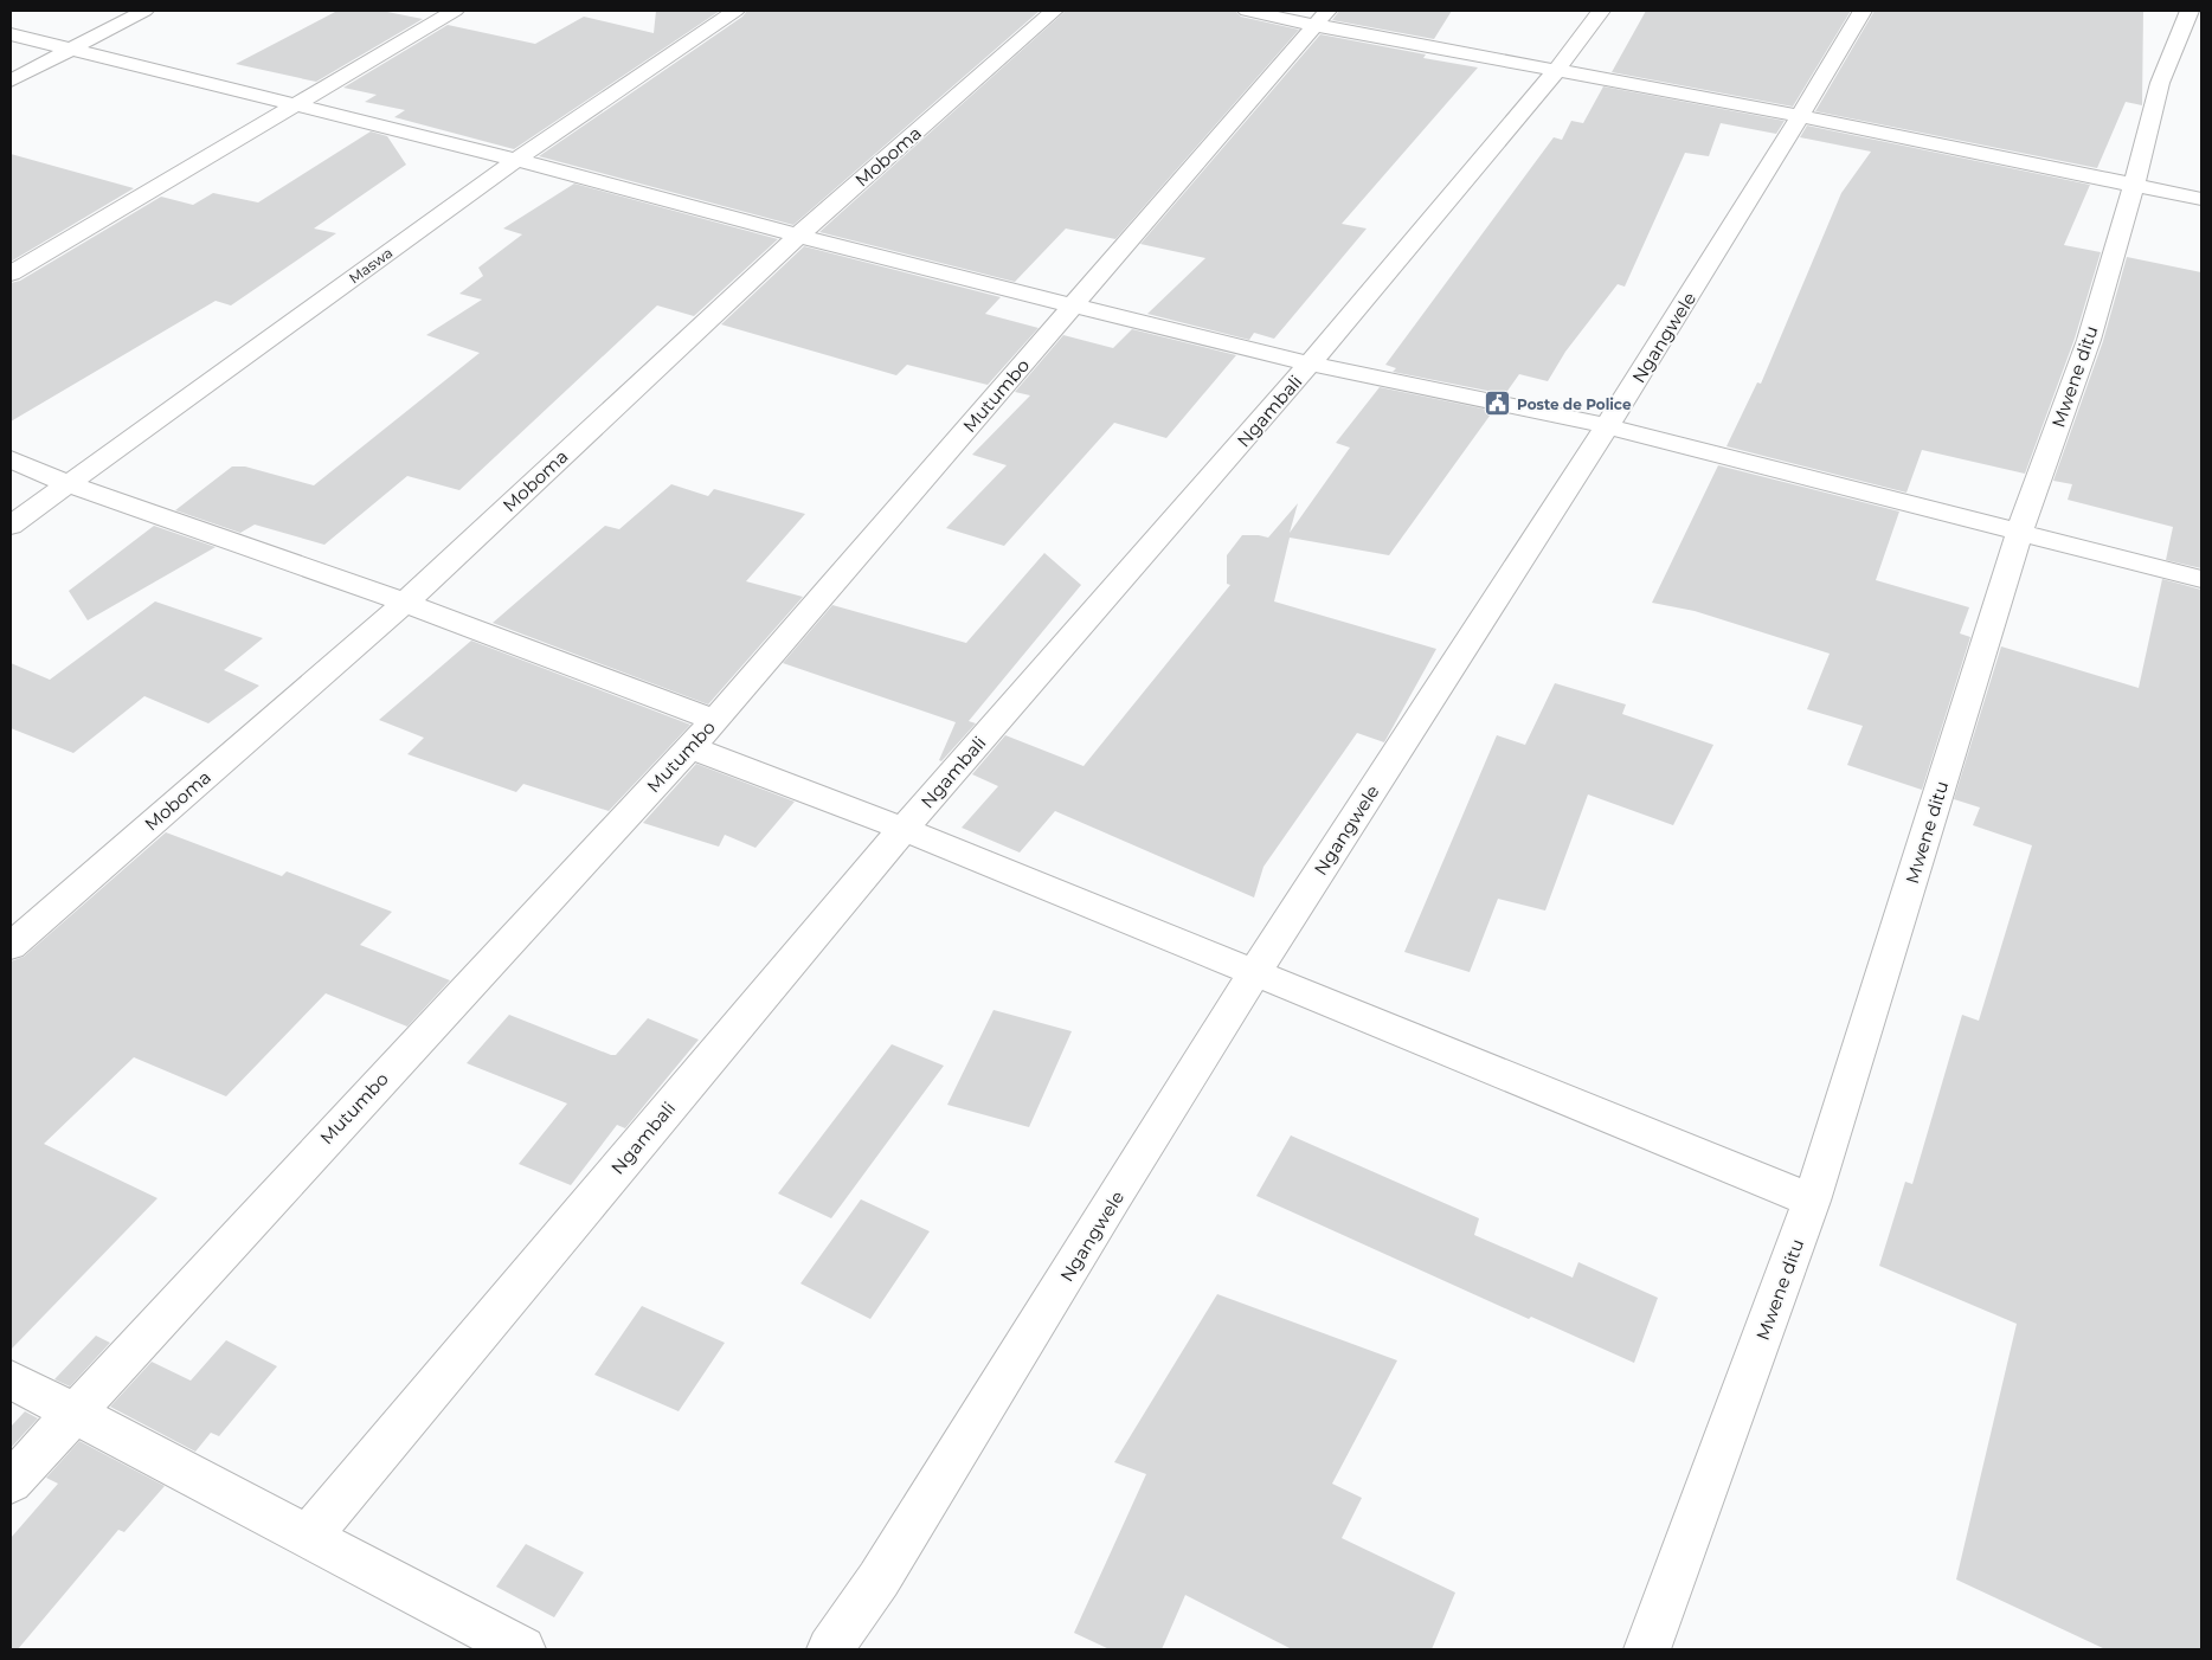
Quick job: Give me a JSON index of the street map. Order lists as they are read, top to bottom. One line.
{"streets":{"street":["Moboma","Maswa","Ngangwele","Mwene ditu","Mutumbo","Ngambali"]},"places":{"public building":["Poste de Police"]}}
